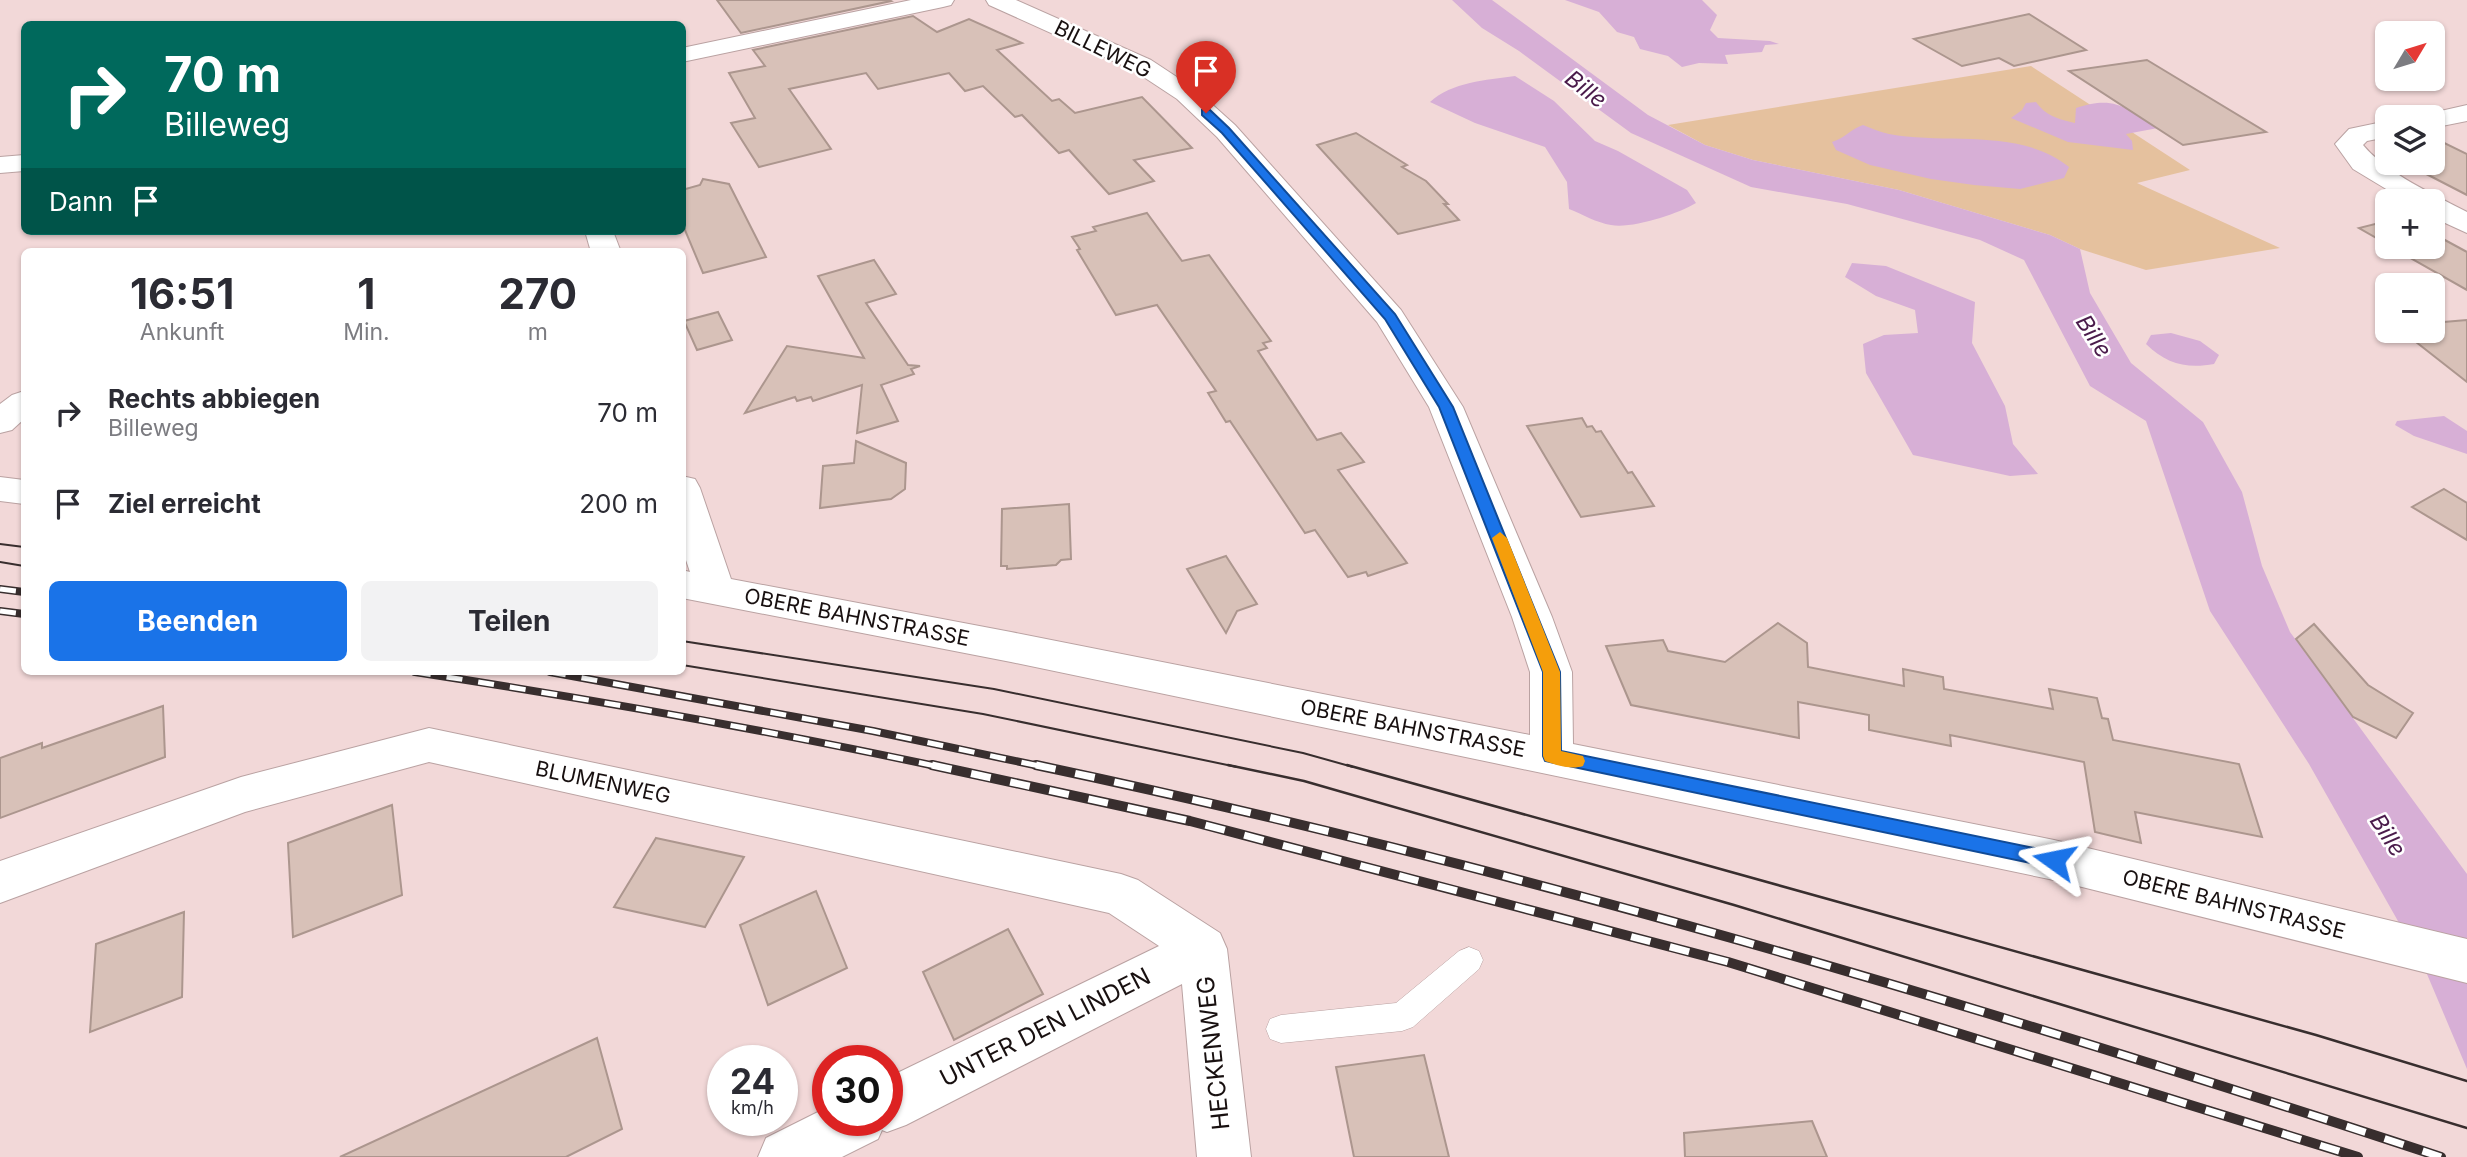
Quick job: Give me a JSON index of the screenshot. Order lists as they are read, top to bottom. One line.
{"streets":{"street":["BILLEWEG","OBERE BAHNSTRASSE","BLUMENWEG","UNTER DEN LINDEN","HECKENWEG"]},"crossings":[["BILLEWEG","OBERE BAHNSTRASSE"],["BLUMENWEG","UNTER DEN LINDEN"],["BLUMENWEG","HECKENWEG"],["UNTER DEN LINDEN","HECKENWEG"]],"water":["Bille"],"north":"top right","page":{"map_buttons":["+","−"],"turn":["70 m","Billeweg"],"then":"Dann","eta":["16:51","Ankunft","1","Min.","270","m"],"list":[{"name":"Rechts abbiegen","note":"Billeweg","value":"70 m"},{"name":"Ziel erreicht","value":"200 m"}],"buttons":["Beenden","Teilen"],"speed":"24 km/h","limit":"30"}}
